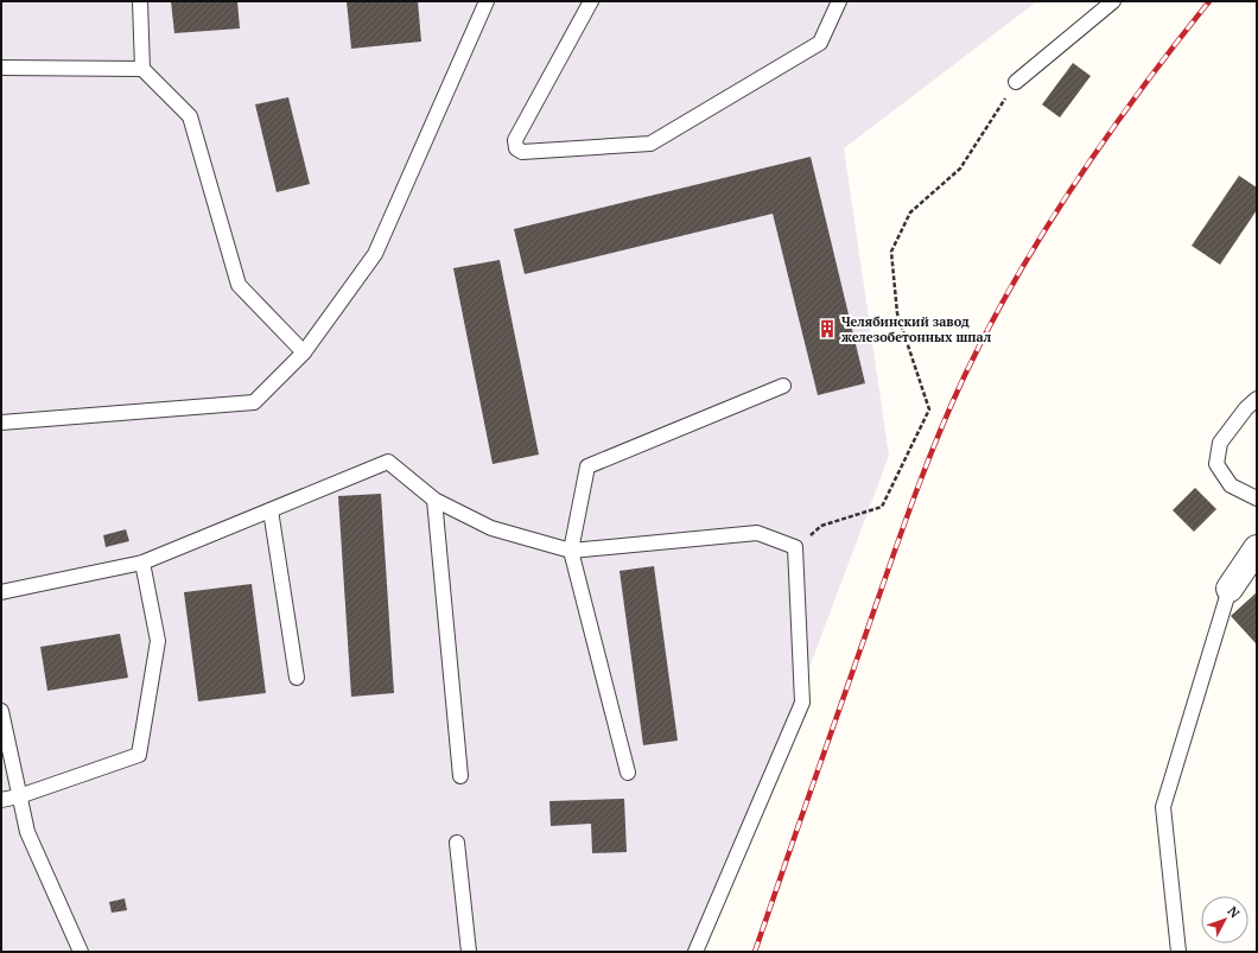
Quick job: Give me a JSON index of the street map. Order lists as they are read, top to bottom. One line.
{"places":{"building":["Челябинский завод железобетонных шпал"]},"north":"top right"}
